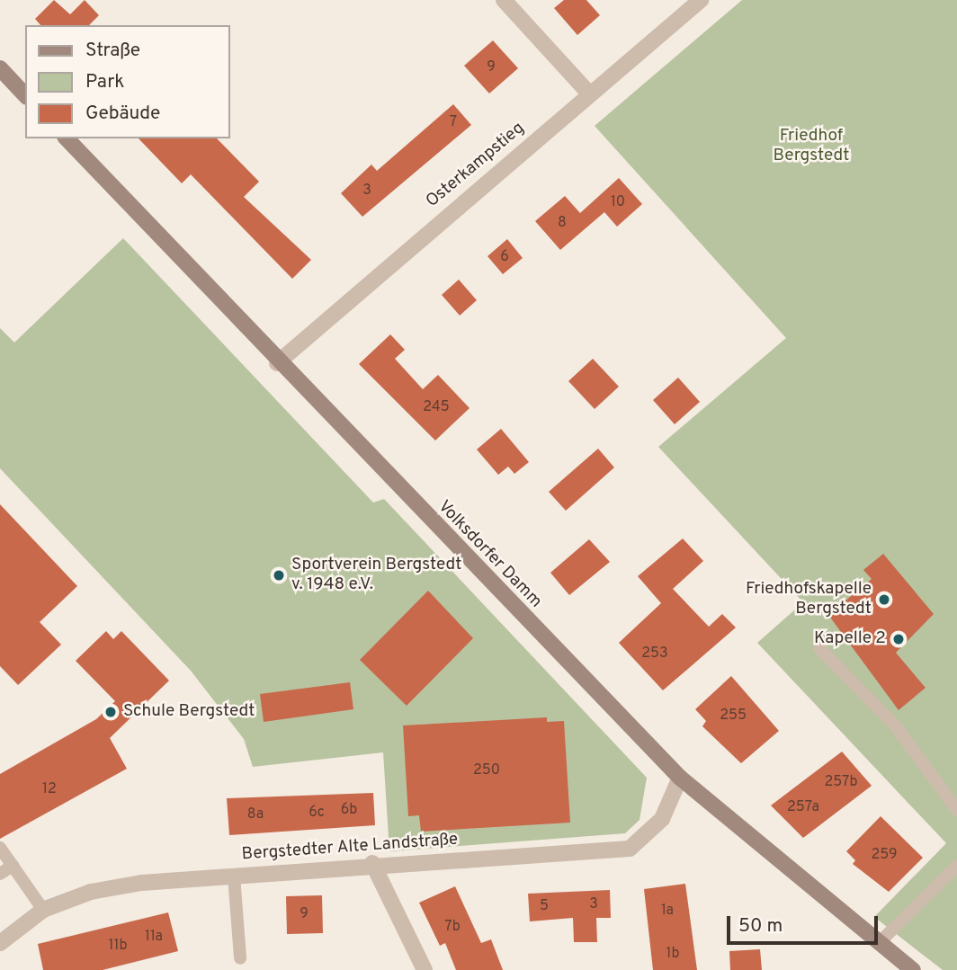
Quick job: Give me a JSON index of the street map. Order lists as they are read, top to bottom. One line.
{"streets":{"main road":["Volksdorfer Damm"],"street":["Osterkampstieg","Bergstedter Alte Landstraße"]},"crossings":[["Osterkampstieg","Volksdorfer Damm"],["Volksdorfer Damm","Bergstedter Alte Landstraße"]],"parks":["Friedhof Bergstedt"],"places":["Sportverein Bergstedt v. 1948 e.V.","Friedhofskapelle Bergstedt","Kapelle 2","Schule Bergstedt"],"house_numbers":["9","7","3","10","8","6","245","253","255","250","257b","12","257a","6b","6c","8a","259","3","5","1a","9","7b","11a","11b","1b"],"legend":["Straße","Park","Gebäude"],"scale_bar":"50 m"}
